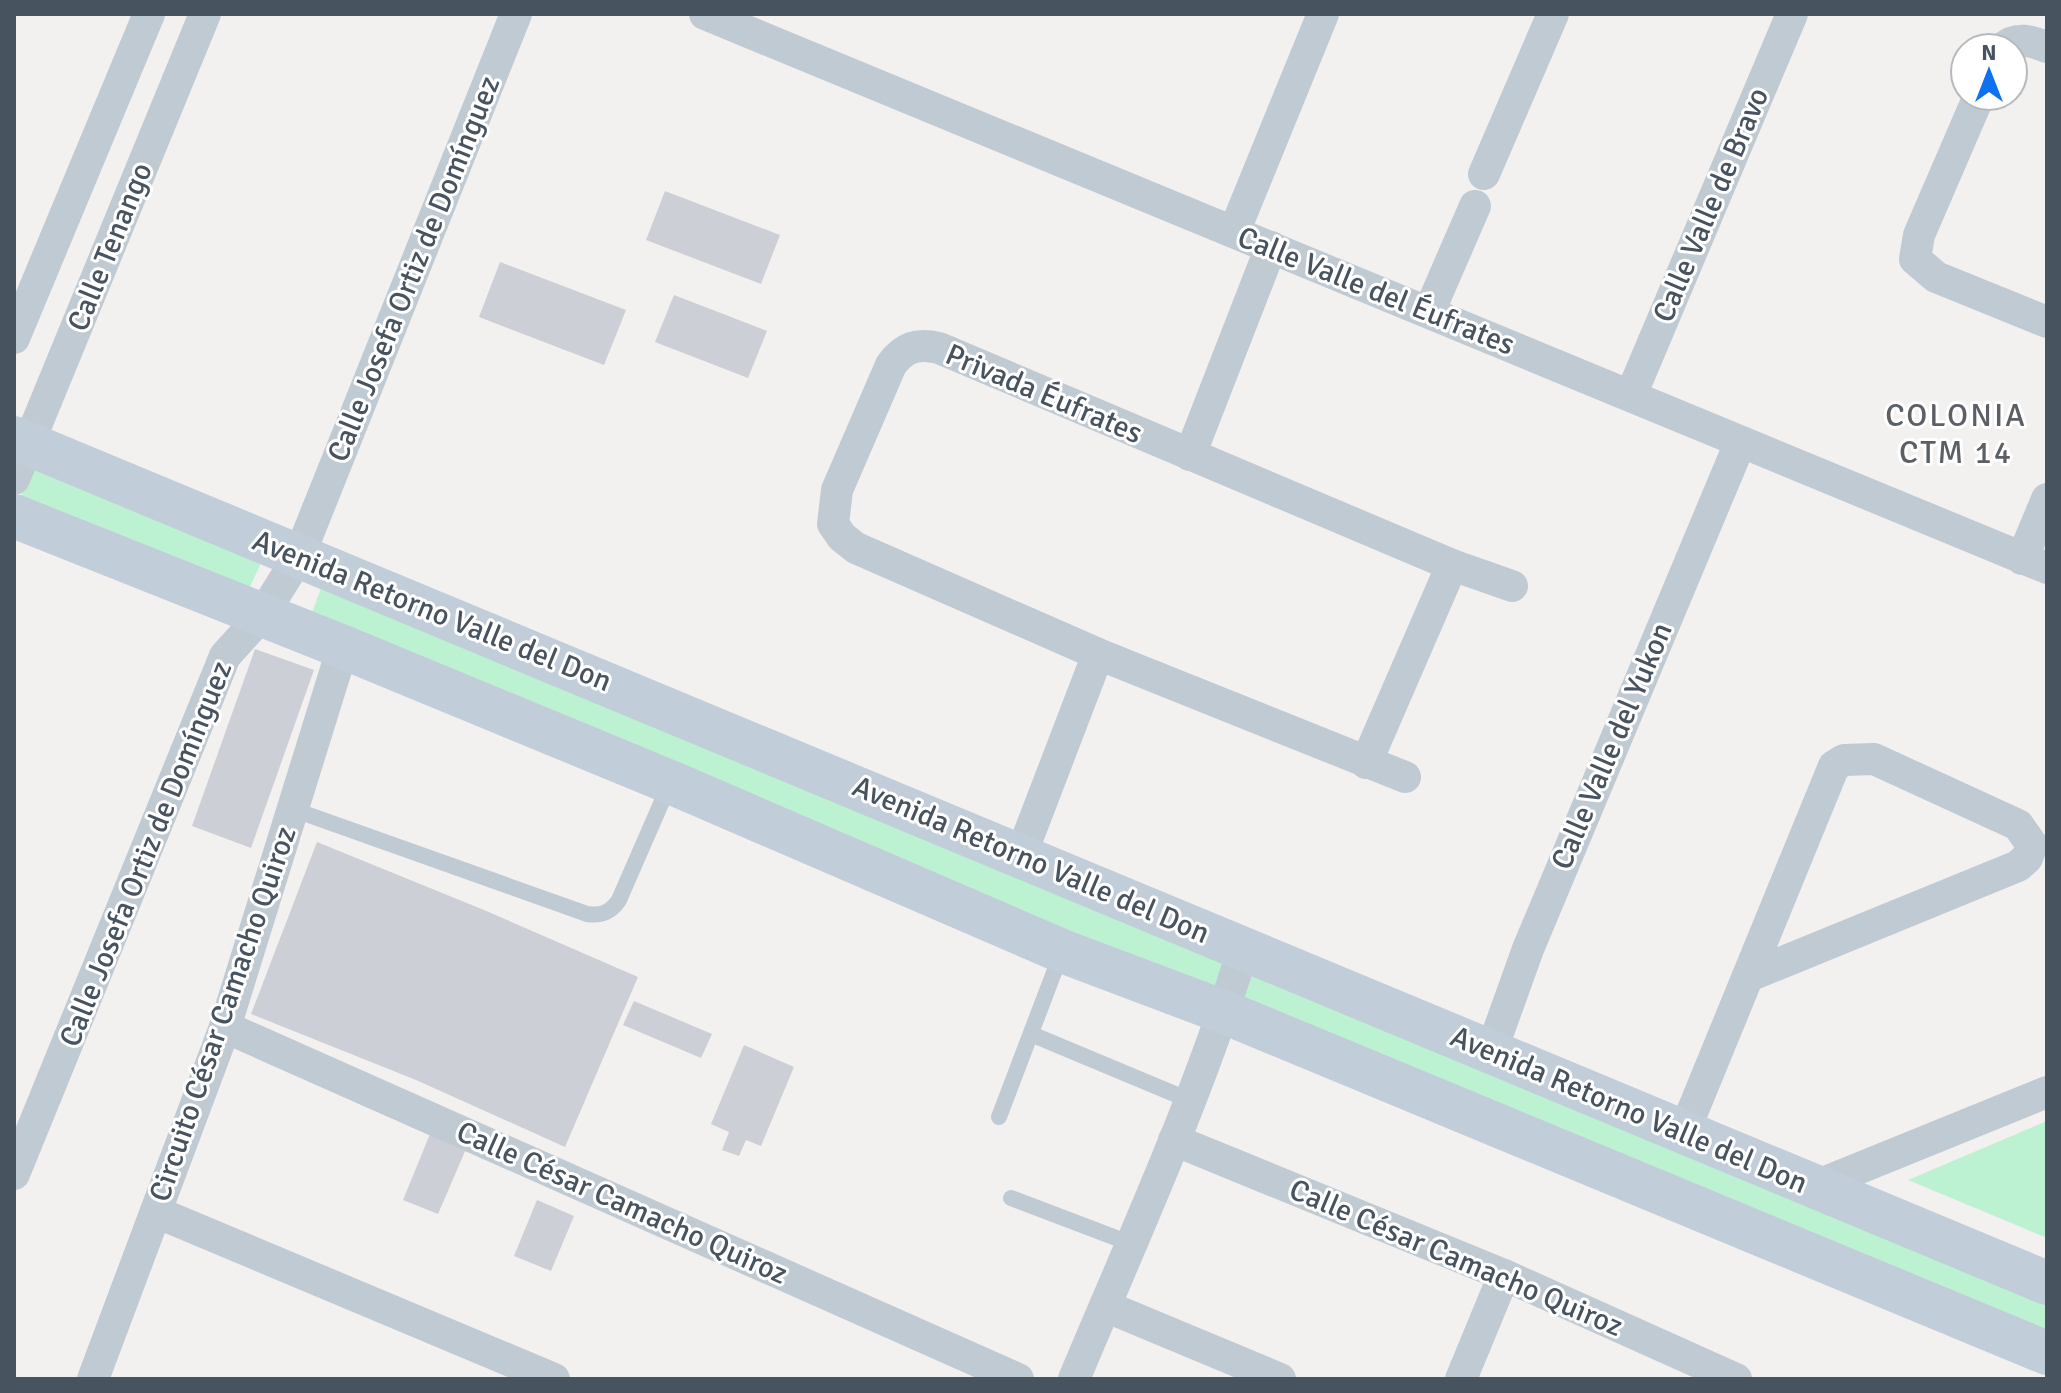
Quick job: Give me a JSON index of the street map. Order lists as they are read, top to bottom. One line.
{"streets":{"street":["Calle Valle de Bravo","Calle Tenango","Calle Josefa Ortiz de Domínguez","Calle Valle del Éufrates","Privada Éufrates","Avenida Retorno Valle del Don","Calle Valle del Yukon","Circuito César Camacho Quiroz","Calle César Camacho Quiroz"]},"crossings":[["Calle Valle de Bravo","Calle Valle del Éufrates"],["Calle Tenango","Avenida Retorno Valle del Don"],["Calle Josefa Ortiz de Domínguez","Avenida Retorno Valle del Don"],["Calle Valle del Éufrates","Calle Valle del Yukon"],["Avenida Retorno Valle del Don","Calle Valle del Yukon"],["Avenida Retorno Valle del Don","Circuito César Camacho Quiroz"],["Circuito César Camacho Quiroz","Calle César Camacho Quiroz"]],"districts":["COLONIA CTM 14"],"north":"top"}
